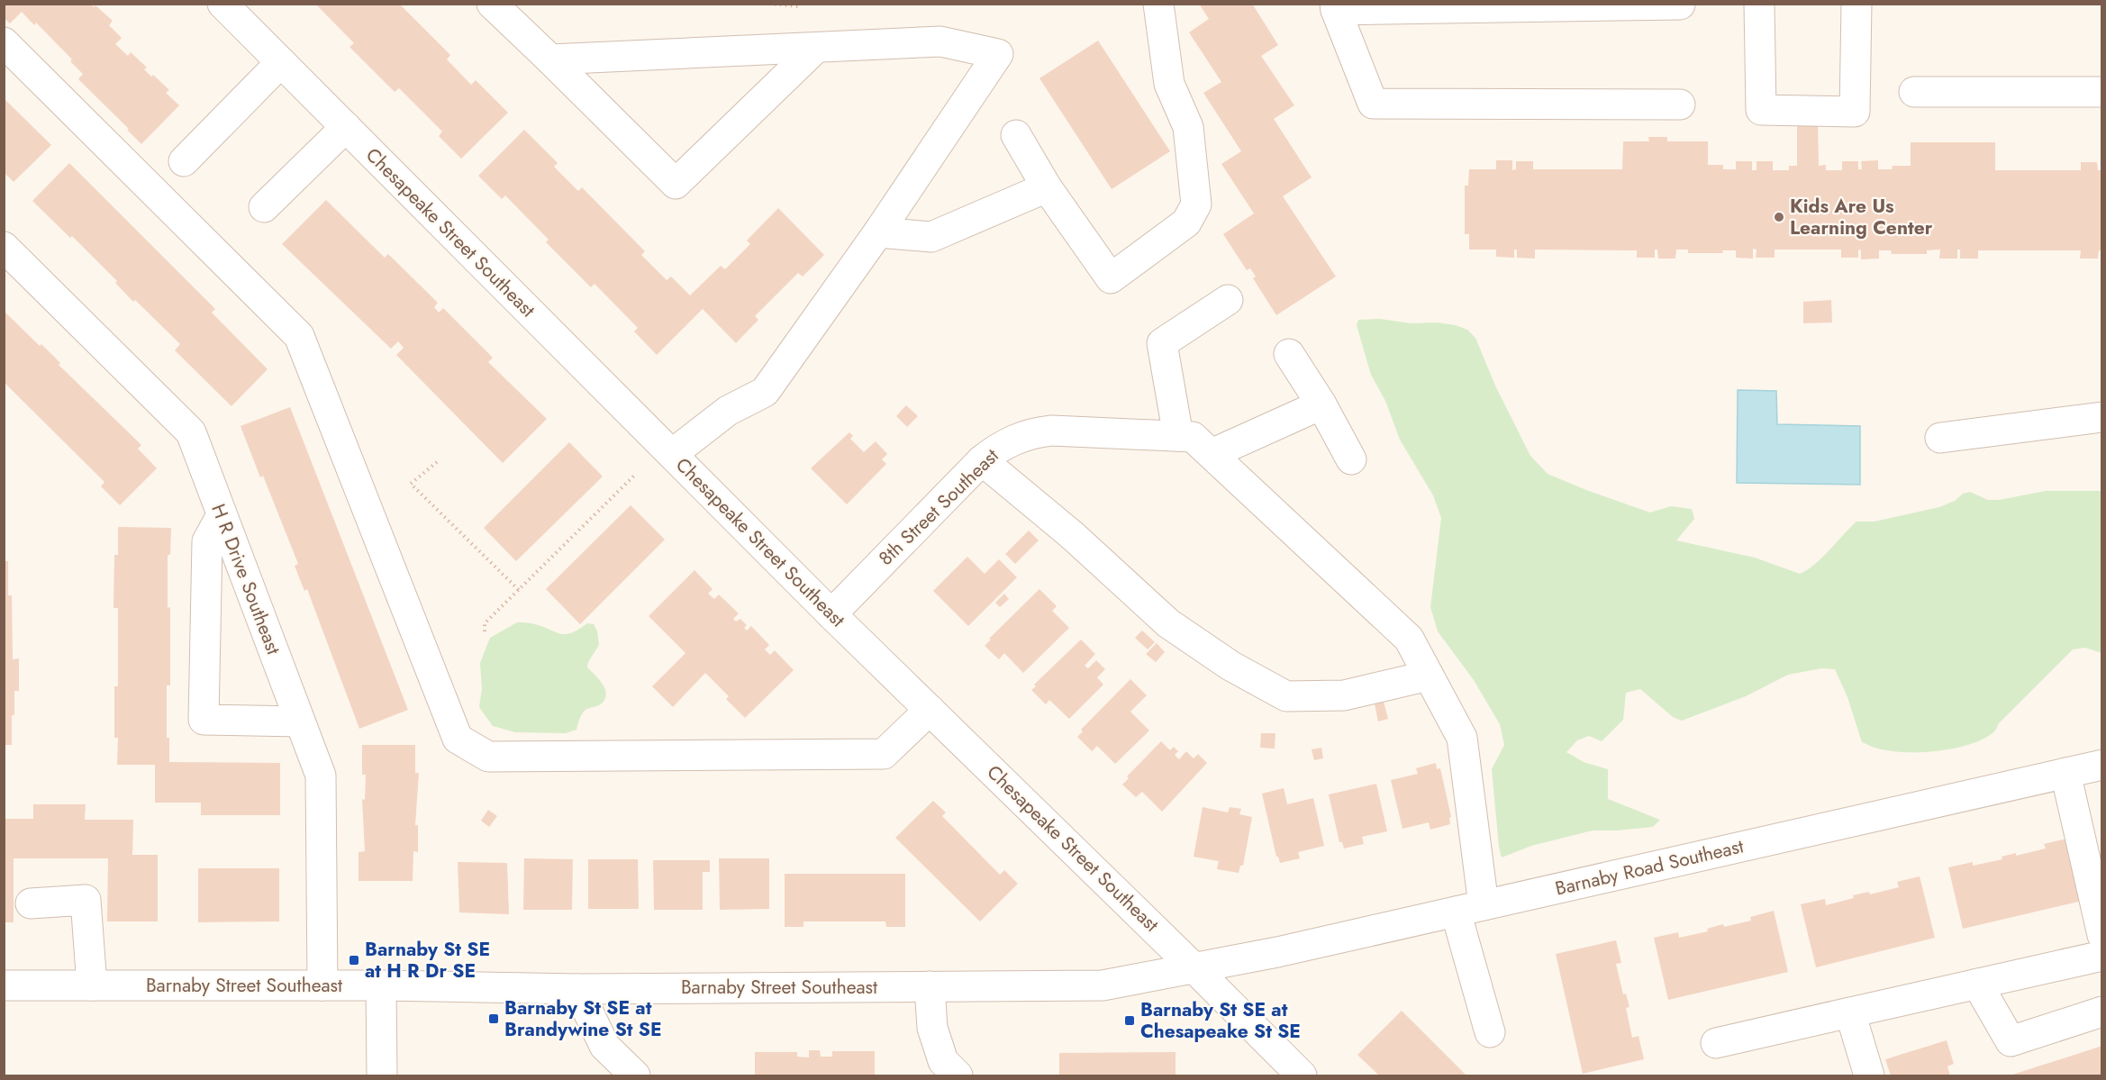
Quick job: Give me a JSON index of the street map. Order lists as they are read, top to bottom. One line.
{"streets":{"street":["Chesapeake Street Southeast","8th Street Southeast","H R Drive Southeast","Barnaby Road Southeast","Barnaby Street Southeast"]},"crossings":[["Chesapeake Street Southeast","8th Street Southeast"],["Chesapeake Street Southeast","Barnaby Road Southeast"],["Chesapeake Street Southeast","Barnaby Street Southeast"],["H R Drive Southeast","Barnaby Street Southeast"],["Barnaby Road Southeast","Barnaby Street Southeast"]],"places":{"other":["Kids Are Us Learning Center"],"transit":["Barnaby St SE at H R Dr SE","Barnaby St SE at Brandywine St SE","Barnaby St SE at Chesapeake St SE"]}}
